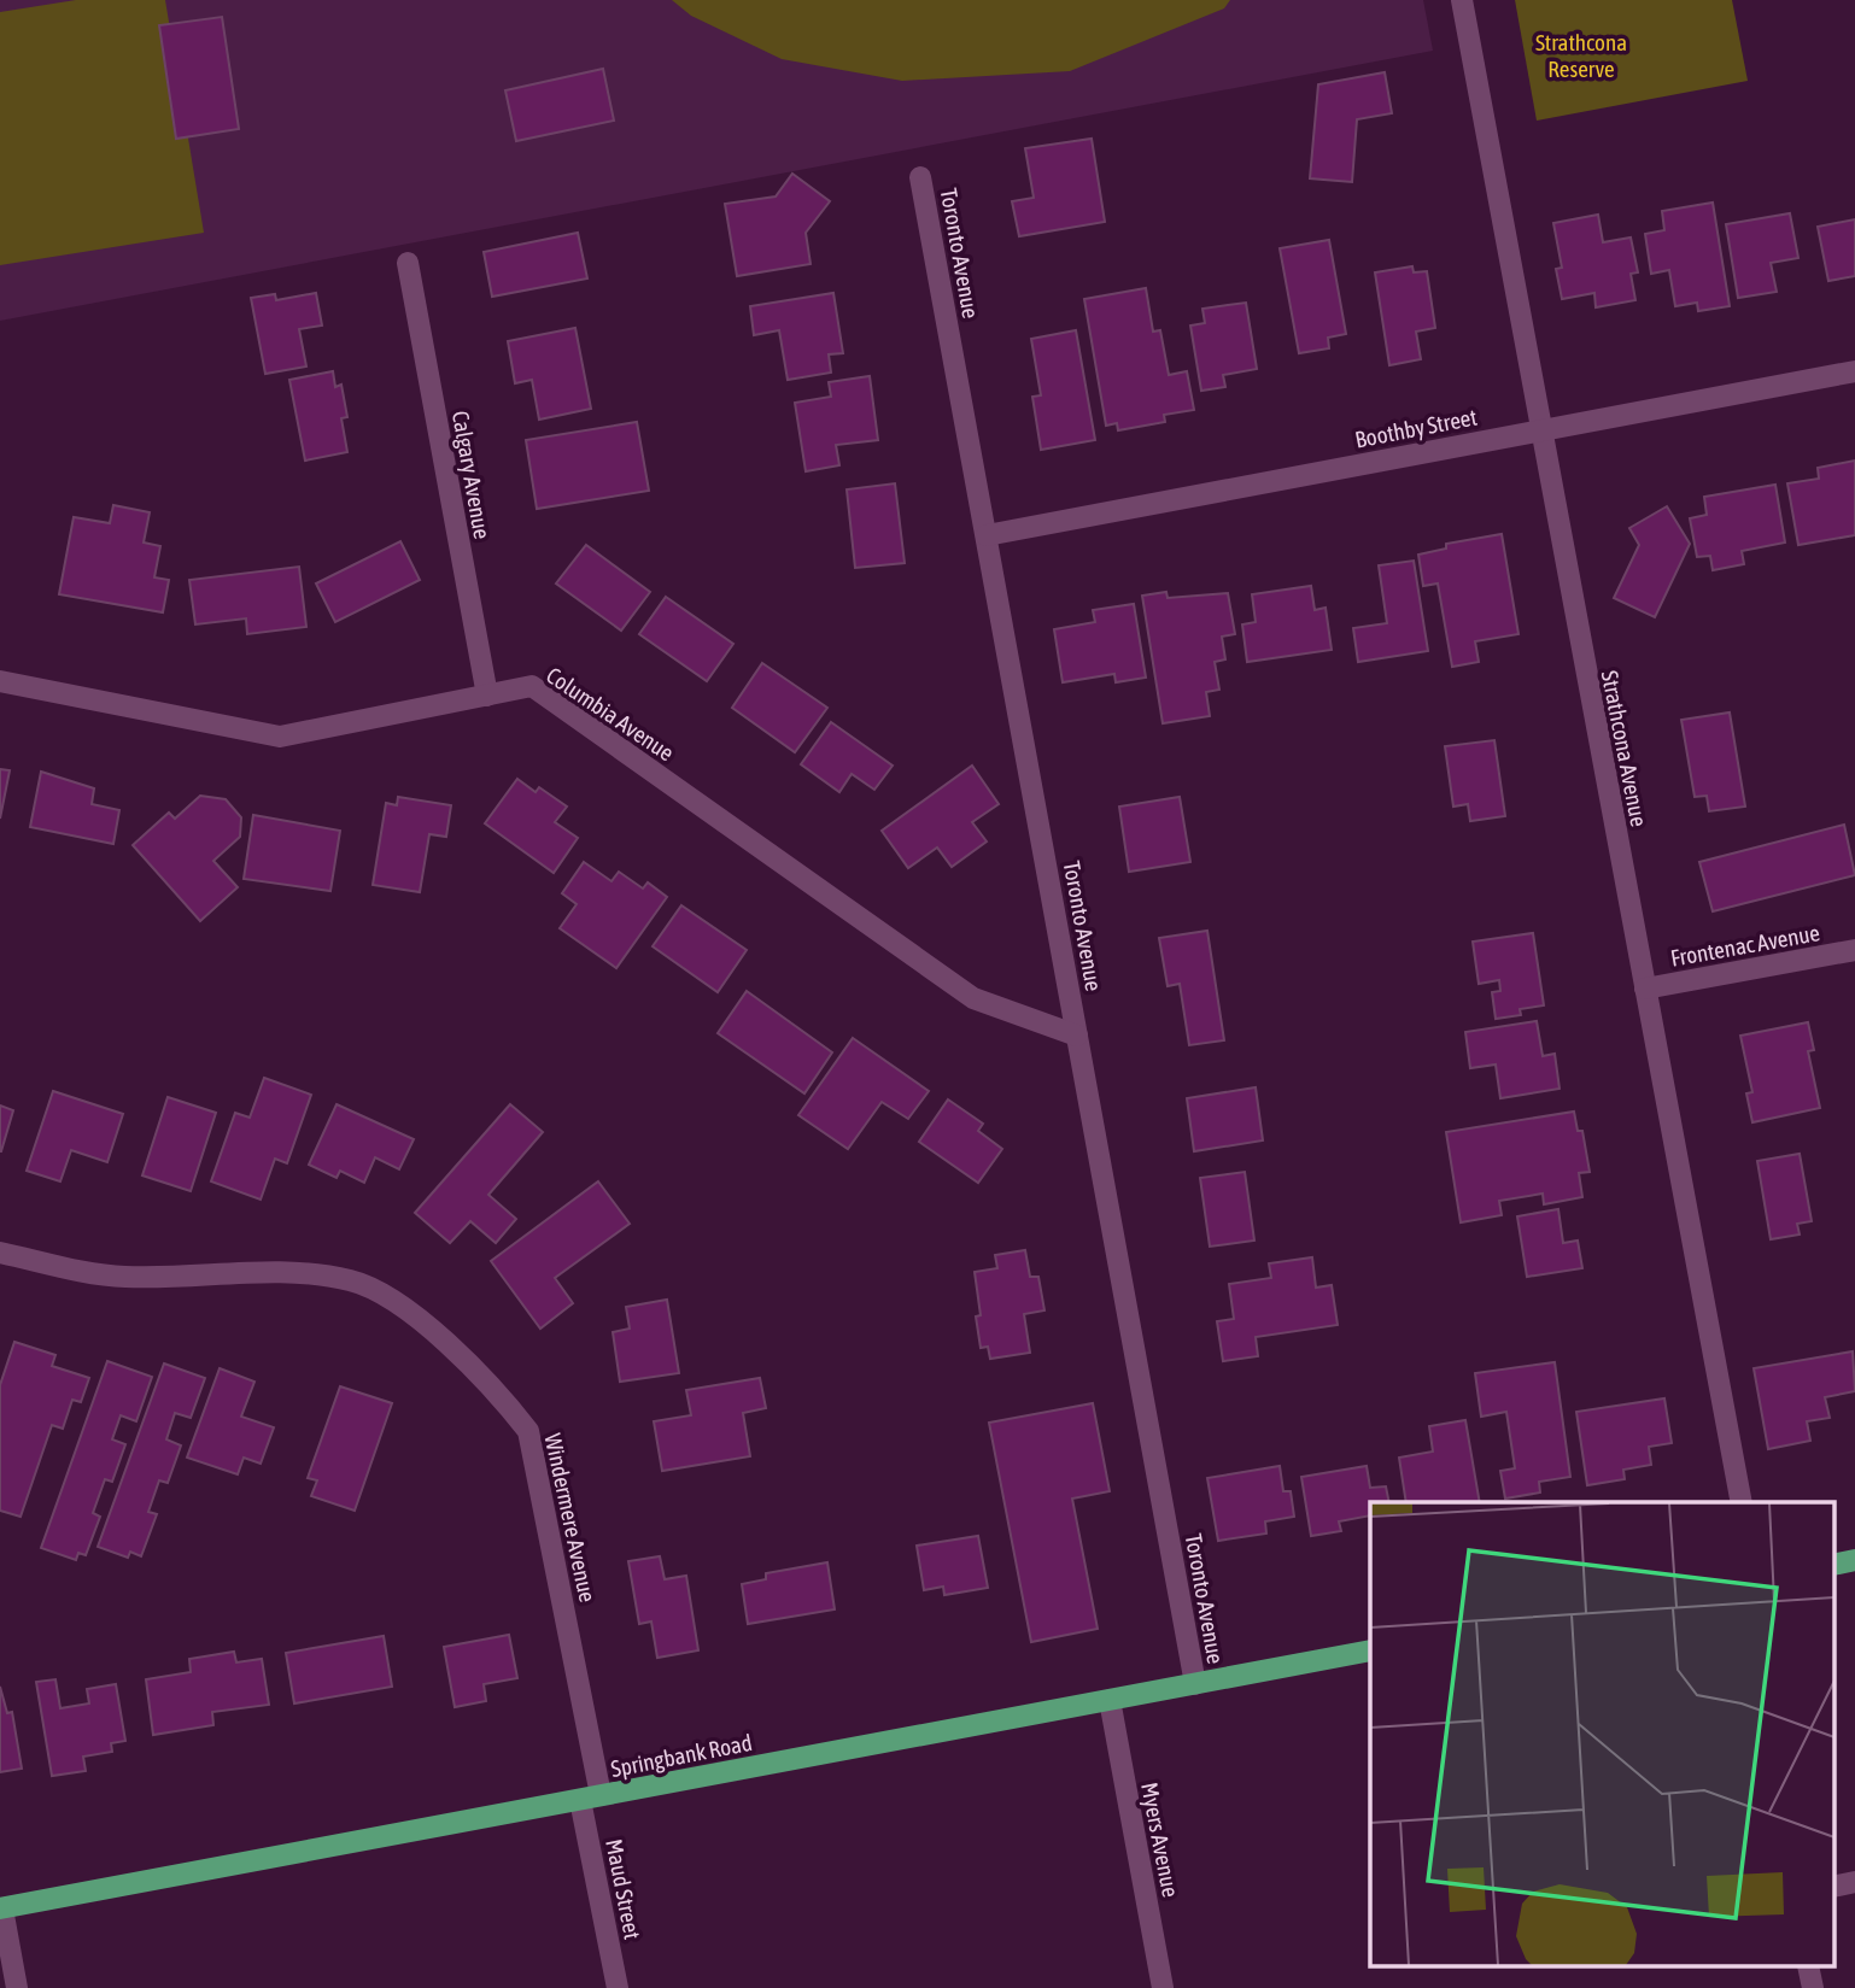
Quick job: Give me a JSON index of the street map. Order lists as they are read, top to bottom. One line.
{"streets":{"main road":["Springbank Road"],"street":["Toronto Avenue","Boothby Street","Calgary Avenue","Columbia Avenue","Strathcona Avenue","Frontenac Avenue","Windermere Avenue","Myers Avenue","Maud Street"]},"crossings":[["Toronto Avenue","Boothby Street"],["Toronto Avenue","Columbia Avenue"],["Toronto Avenue","Springbank Road"],["Boothby Street","Strathcona Avenue"],["Calgary Avenue","Columbia Avenue"],["Strathcona Avenue","Frontenac Avenue"],["Windermere Avenue","Springbank Road"],["Windermere Avenue","Maud Street"],["Springbank Road","Myers Avenue"],["Springbank Road","Maud Street"]],"parks":["Strathcona Reserve"]}
